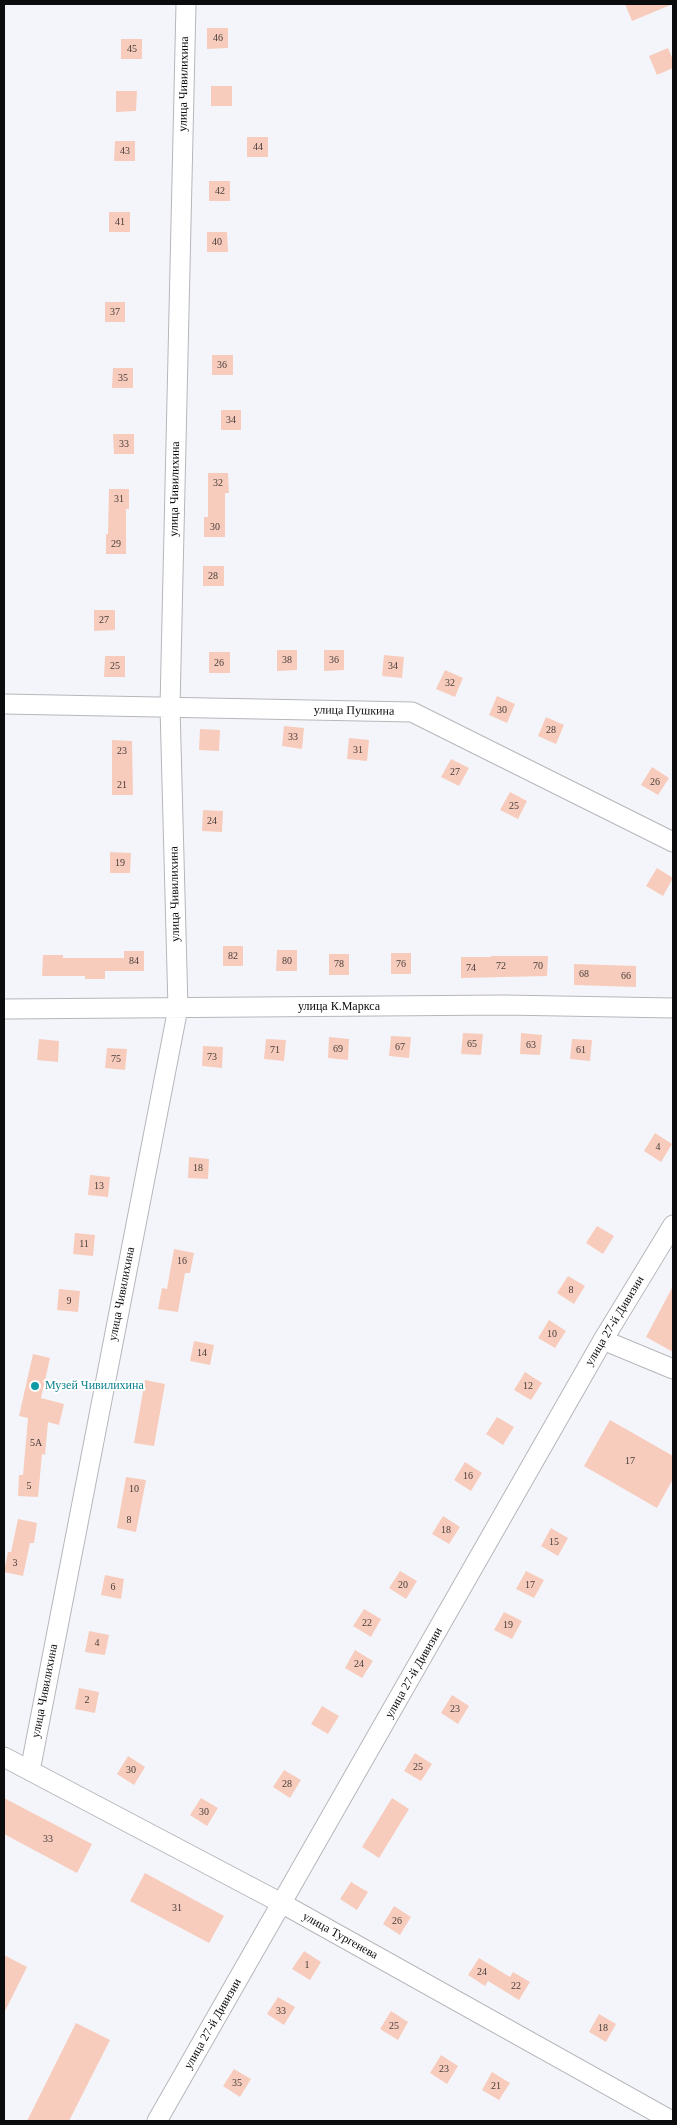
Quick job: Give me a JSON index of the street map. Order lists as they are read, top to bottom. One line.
{"streets":{"street":["улица Чивилихина","улица Пушкина","улица К.Маркса","улица 27-й Дивизии","улица Тургенева"]},"crossings":[["улица Чивилихина","улица Пушкина"],["улица Чивилихина","улица К.Маркса"],["улица Чивилихина","улица Тургенева"],["улица 27-й Дивизии","улица Тургенева"]],"places":["Музей Чивилихина"],"house_numbers":["46","45","44","43","42","41","40","37","36","35","34","33","32","31","30","29","28","27","38","36","26","25","34","32","30","28","33","31","23","27","26","21","25","24","19","82","84","80","78","76","72","70","74","68","66","65","63","67","69","71","61","73","75","4","18","13","11","16","8","9","10","14","12","5А","17","16","5","10","8","18","15","3","20","17","6","22","19","4","24","2","23","25","30","28","30","33","31","26","1","24","22","33","25","18","23","35","21"]}
